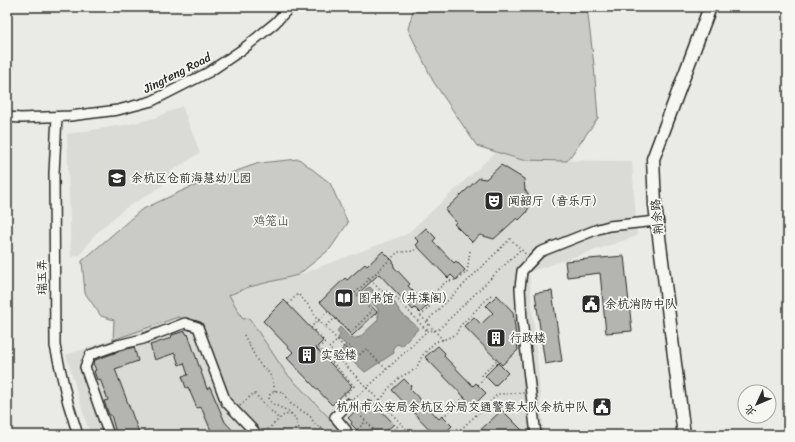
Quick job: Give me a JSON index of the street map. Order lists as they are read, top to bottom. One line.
{"streets":{"main road":["荆余路"],"street":["Jingteng Road","瑞玉弄"]},"crossings":[["Jingteng Road","瑞玉弄"]],"parks":["鸡笼山"],"places":{"school or university":["余杭区仓前海慧幼儿园"],"theatre":["闻韶厅（音乐厅）"],"library":["图书馆（井渫阁）"],"public building":["余杭消防中队","杭州市公安局余杭区分局交通警察大队余杭中队"],"building":["行政楼","实验楼"]},"north":"bottom left"}
